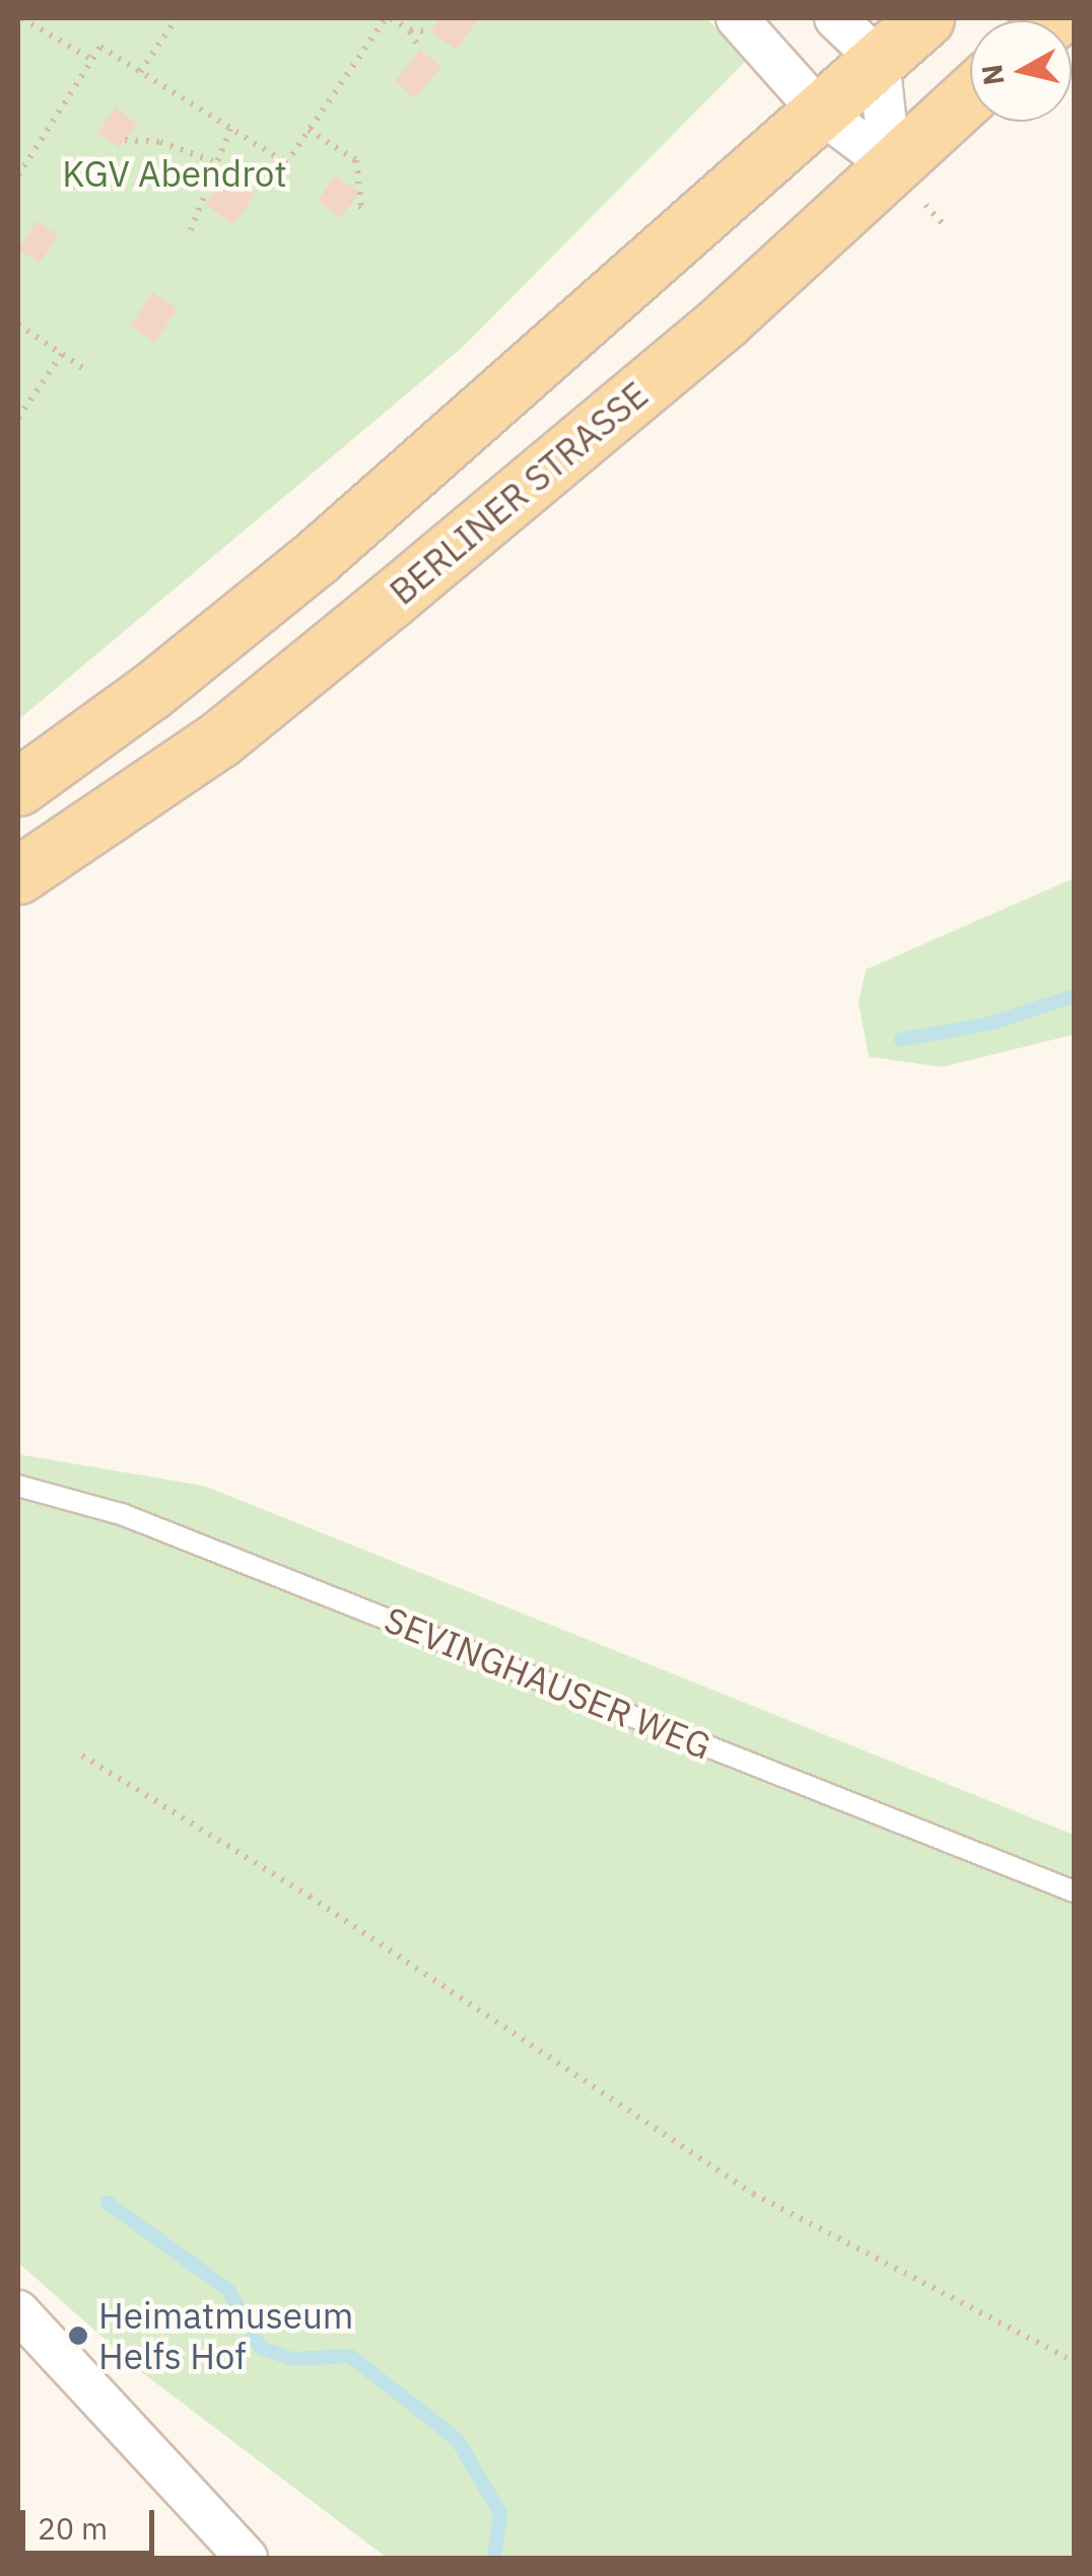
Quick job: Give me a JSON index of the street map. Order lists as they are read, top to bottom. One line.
{"streets":{"main road":["BERLINER STRASSE"],"lane":["SEVINGHAUSER WEG"]},"parks":["KGV Abendrot"],"places":["Heimatmuseum Helfs Hof"],"scale_bar":"20 m","north":"left"}
